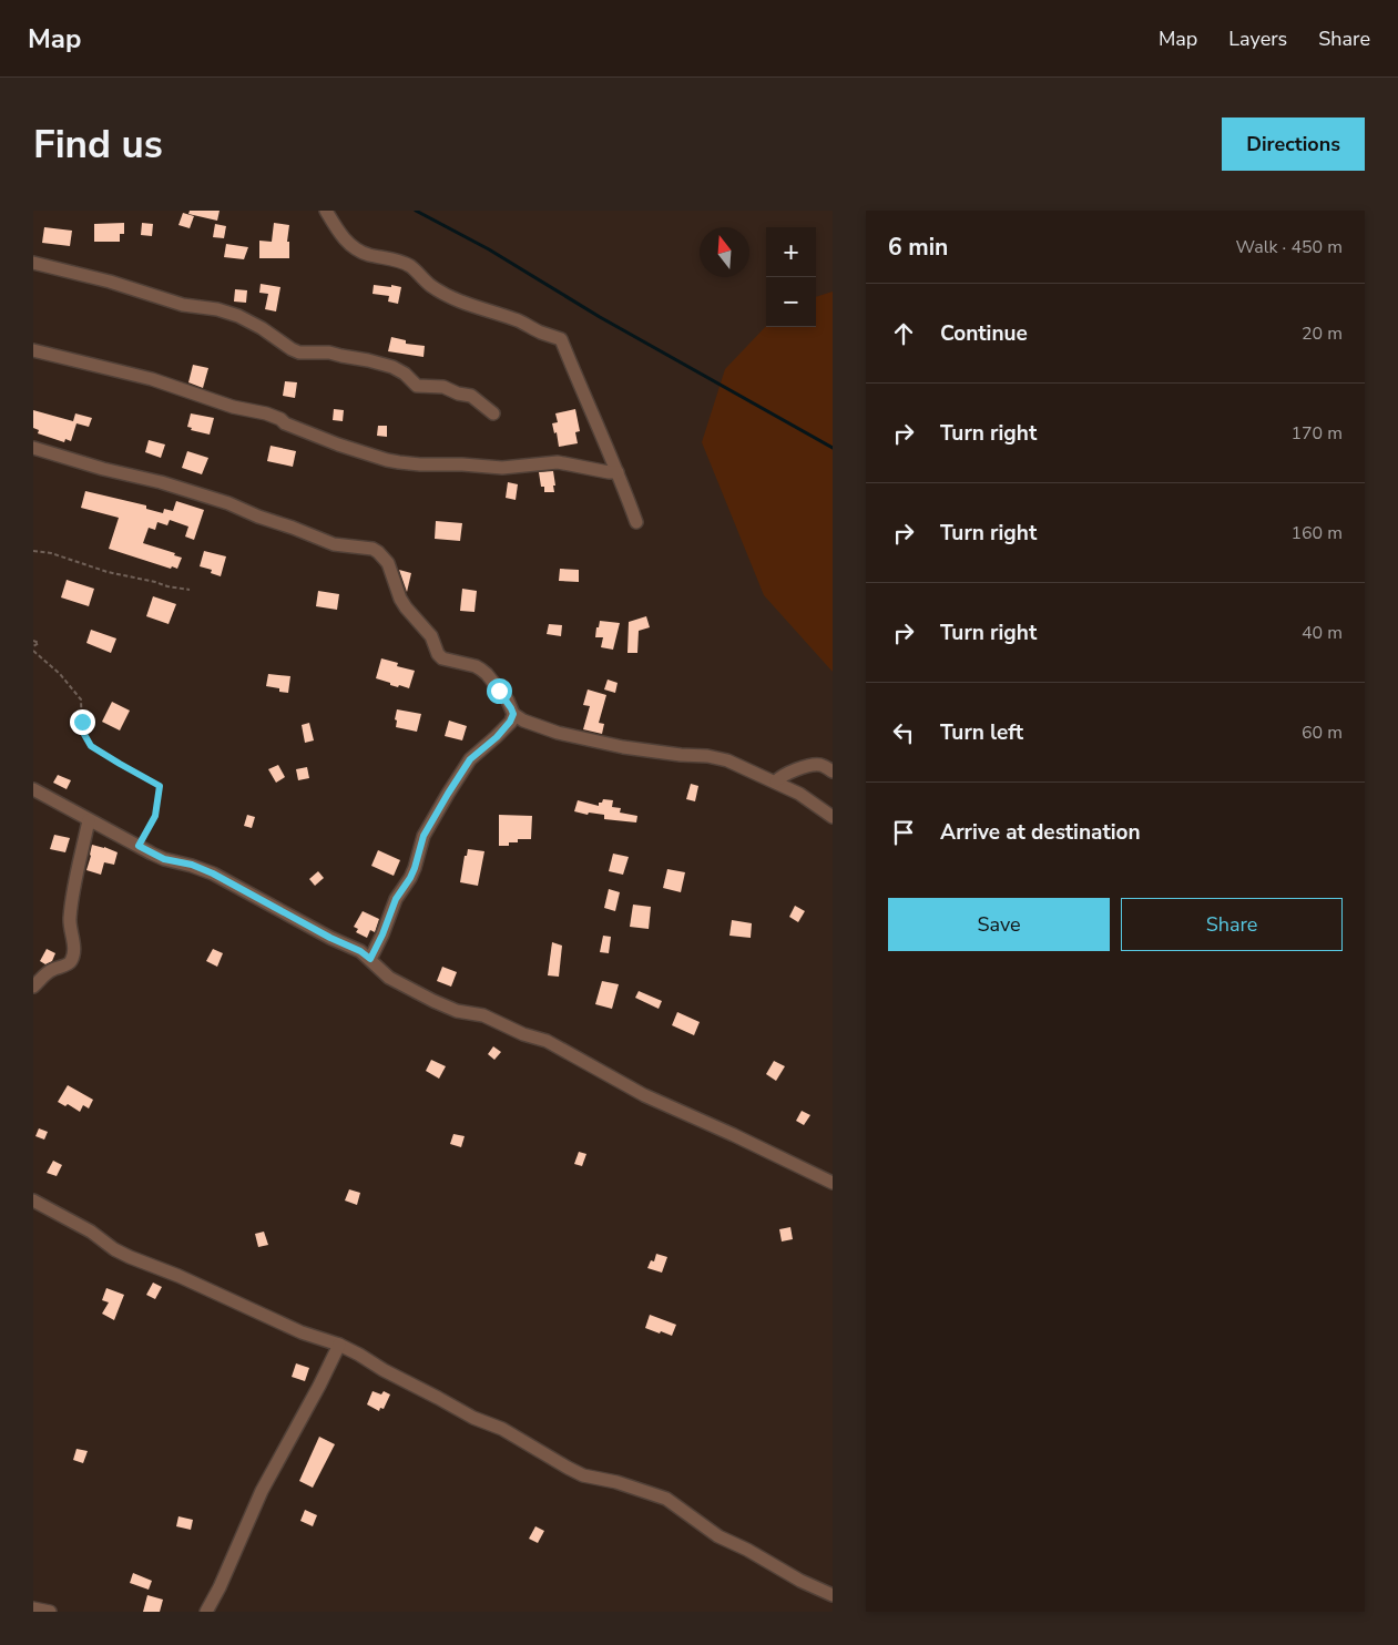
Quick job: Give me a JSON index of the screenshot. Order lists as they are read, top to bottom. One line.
{"north":"top","page":{"header":"Map","nav":["Map","Layers","Share"],"buttons":["Directions",["Save","Share"]],"title":"Find us","heading":["6 min","Walk · 450 m"],"map_buttons":["+","−"],"list":[["Continue","20 m"],["Turn right","170 m"],["Turn right","160 m"],["Turn right","40 m"],["Turn left","60 m"],"Arrive at destination"]}}
